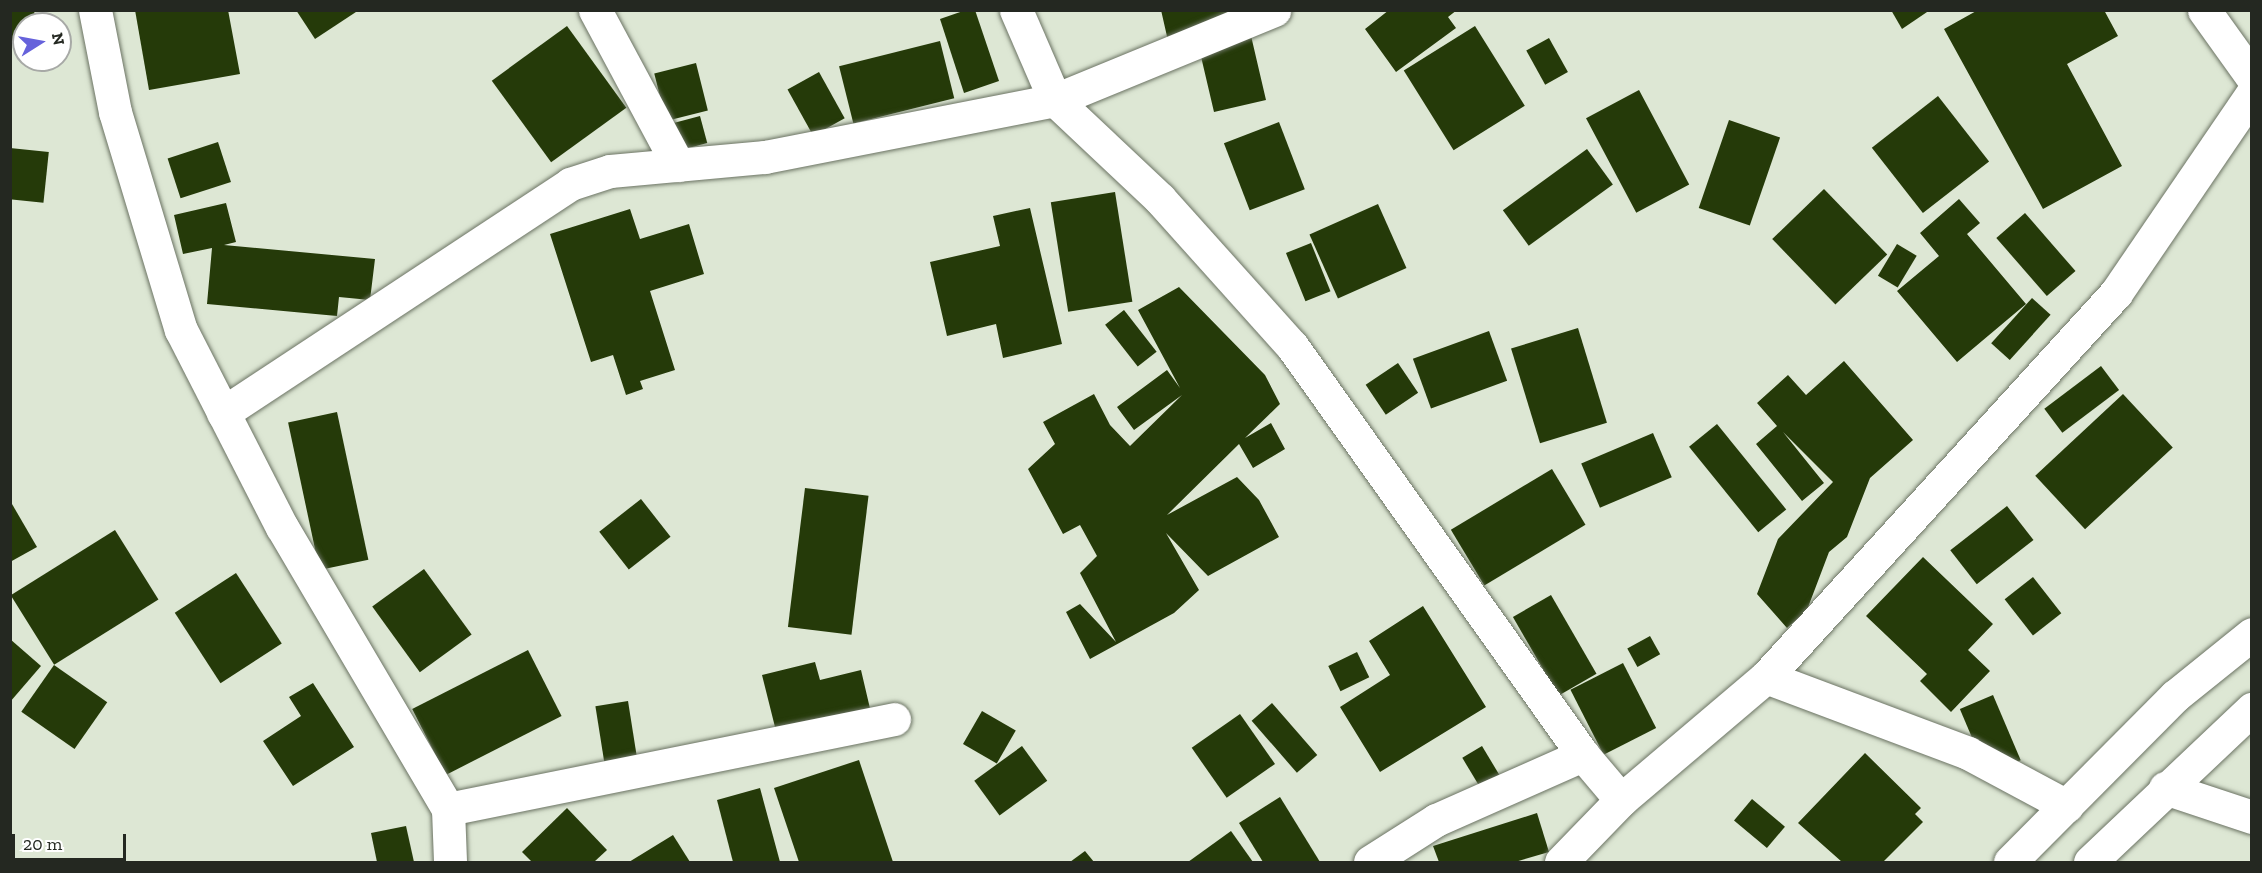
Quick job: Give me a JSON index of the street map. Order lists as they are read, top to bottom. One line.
{"scale_bar":"20 m","north":"right"}
